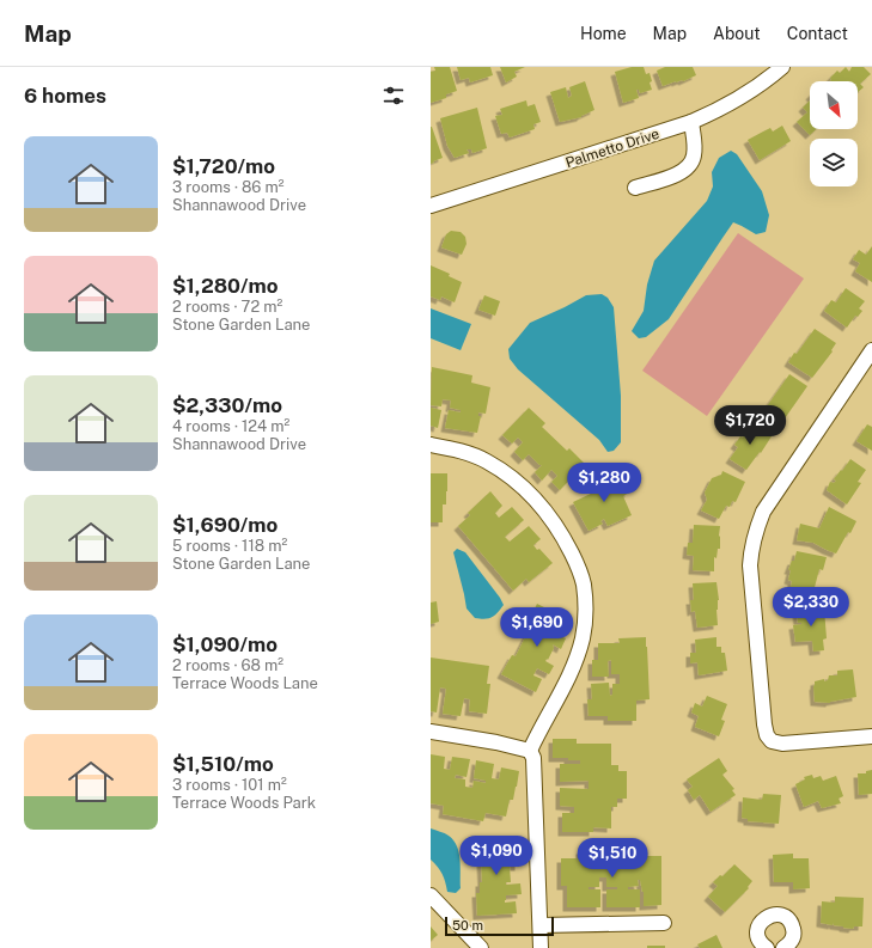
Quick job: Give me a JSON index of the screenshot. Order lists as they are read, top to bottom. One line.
{"streets":{"street":["Palmetto Drive"]},"scale_bar":"50 m","north":"bottom right","page":{"header":"Map","nav":["Home","Map","About","Contact"],"heading":"6 homes","list":[{"name":"$1,720/mo","note":"3 rooms · 86 m² · Shannawood Drive"},{"name":"$1,280/mo","note":"2 rooms · 72 m² · Stone Garden Lane"},{"name":"$2,330/mo","note":"4 rooms · 124 m² · Shannawood Drive"},{"name":"$1,690/mo","note":"5 rooms · 118 m² · Stone Garden Lane"},{"name":"$1,090/mo","note":"2 rooms · 68 m² · Terrace Woods Lane"},{"name":"$1,510/mo","note":"3 rooms · 101 m² · Terrace Woods Park"}],"price":["$1,720","$1,280","$2,330","$1,690","$1,090","$1,510"],"scale":"50 m"}}
